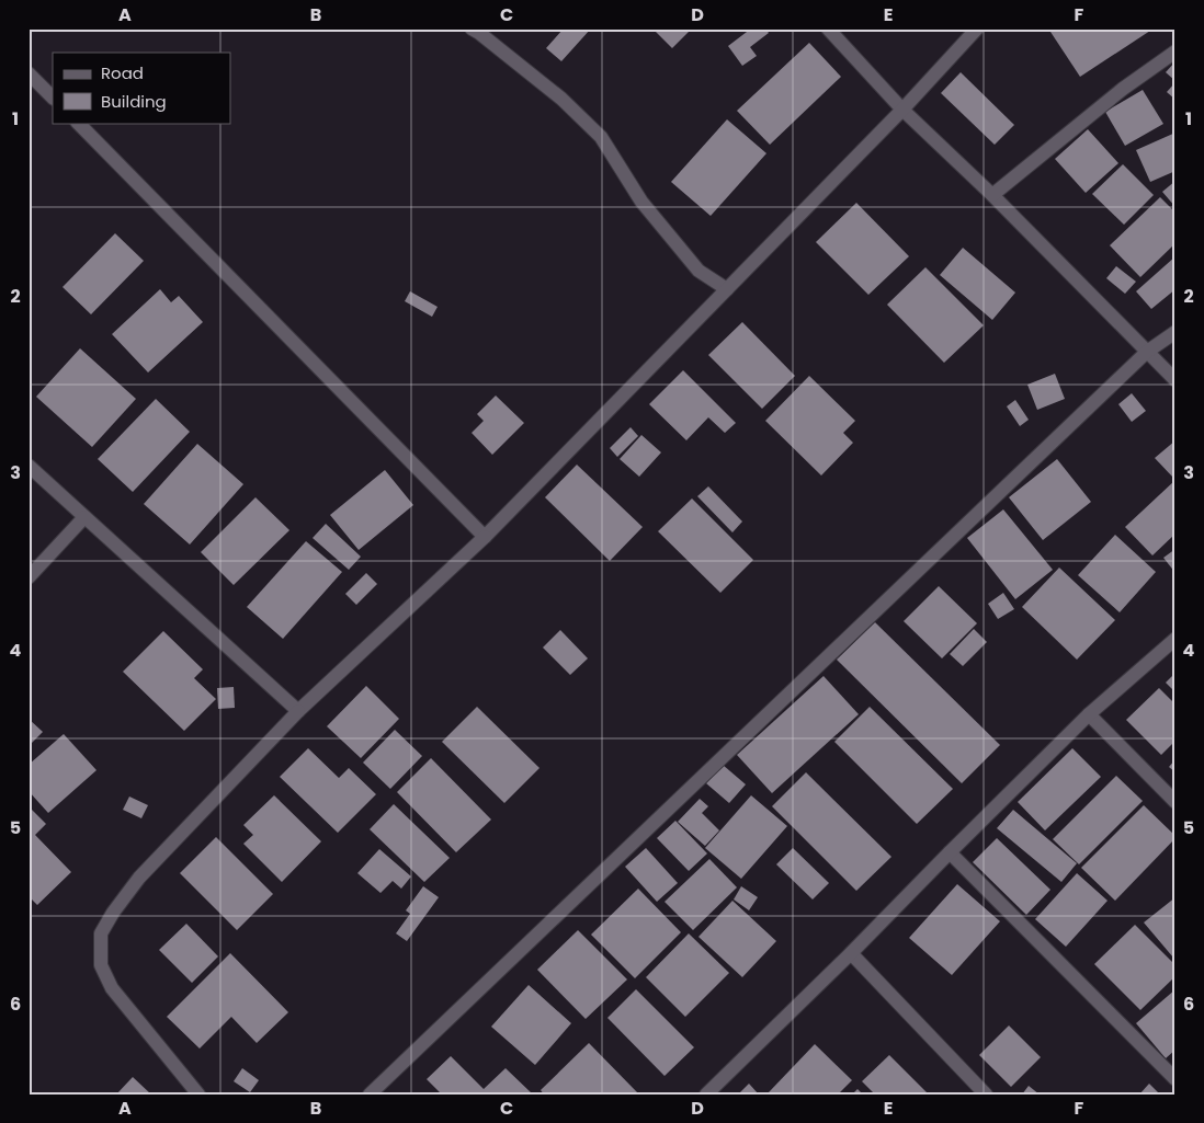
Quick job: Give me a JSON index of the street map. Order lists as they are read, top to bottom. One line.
{"legend":["Road","Building"],"grid":{"columns":["A","B","C","D","E","F"],"rows":["1","2","3","4","5","6"]}}
